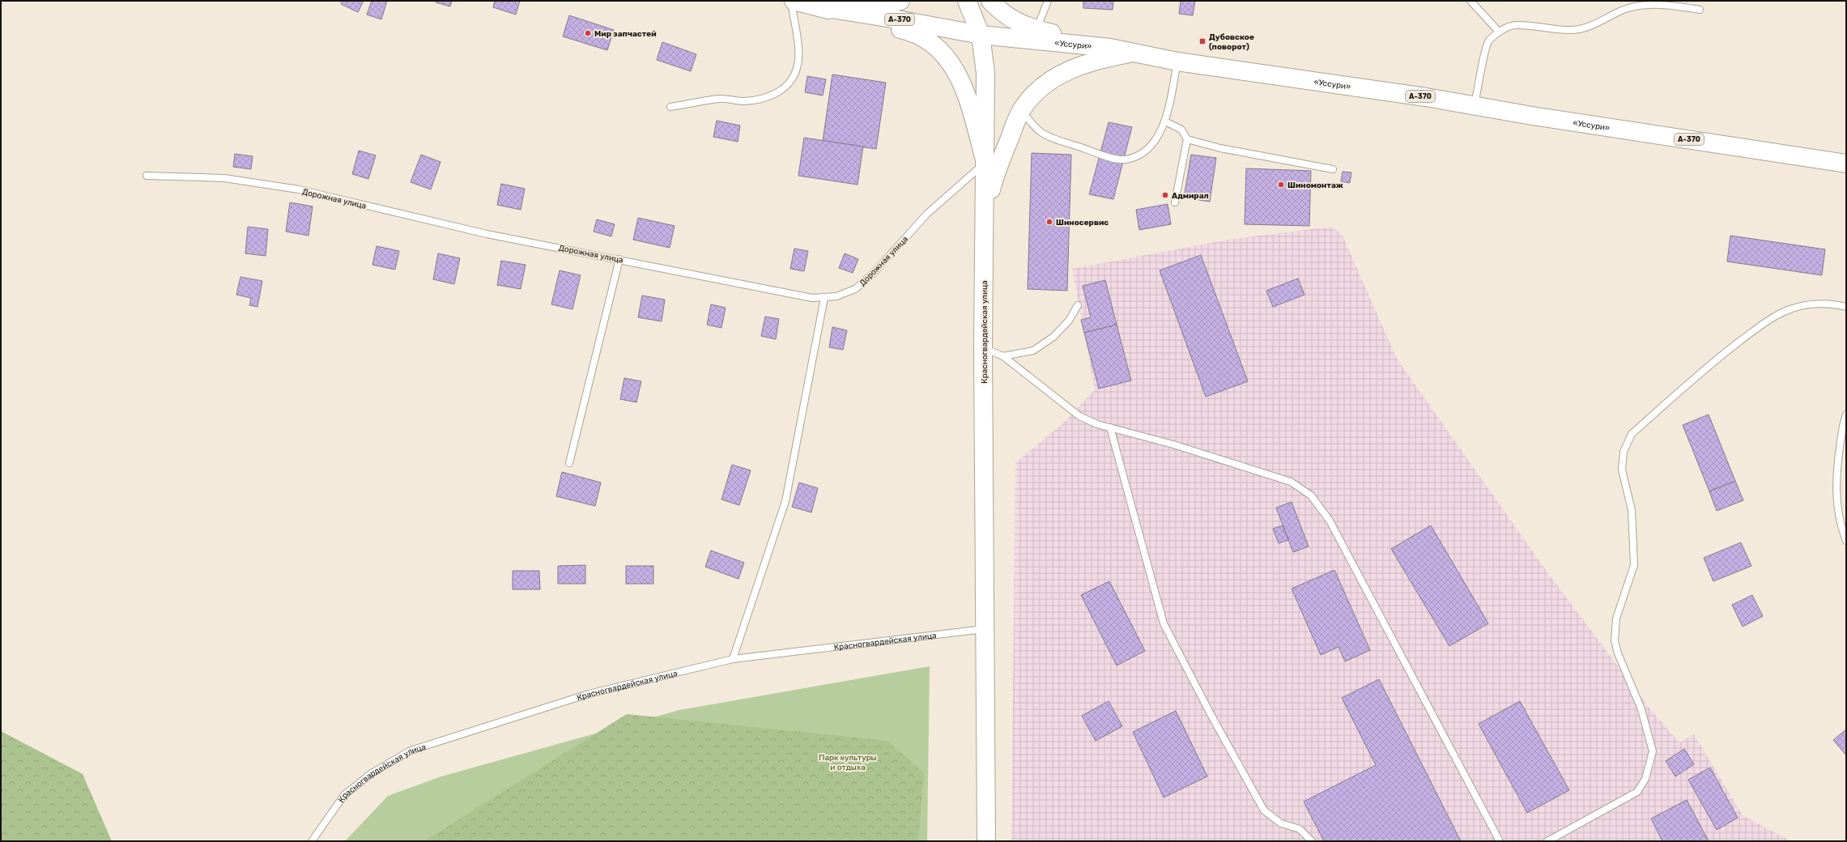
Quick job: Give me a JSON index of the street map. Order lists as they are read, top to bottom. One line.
{"streets":{"main road":["А-370","«Уссури»","Красногвардейская улица"],"lane":["Дорожная улица"]},"crossings":[["А-370","«Уссури»"],["«Уссури»","Красногвардейская улица"],["Дорожная улица","Красногвардейская улица"]],"parks":["Парк культуры и отдыха"],"places":{"other":["Мир запчастей","Шиномонтаж","Адмирал","Шиносервис"],"transit":["Дубовское (поворот)"]}}
